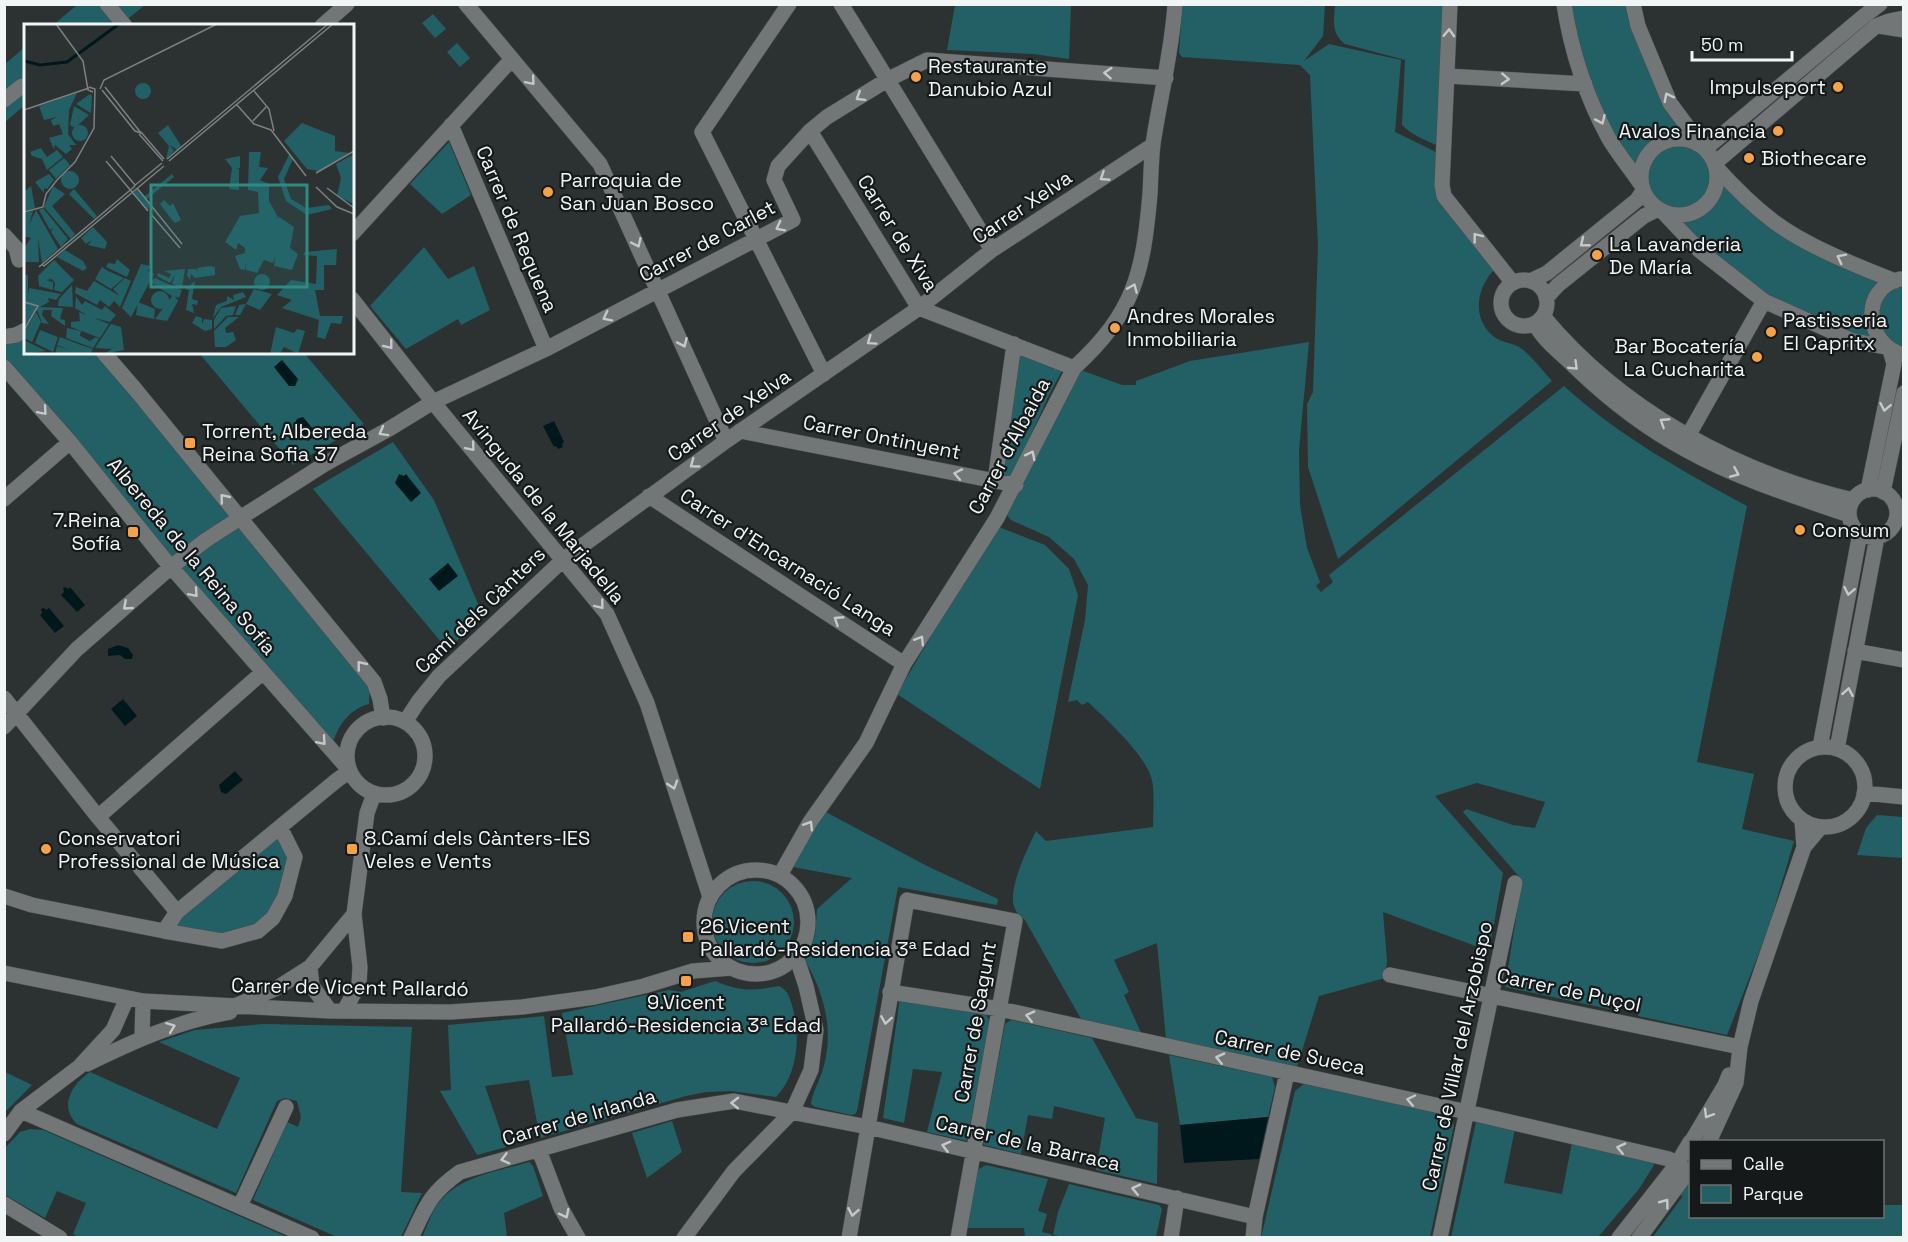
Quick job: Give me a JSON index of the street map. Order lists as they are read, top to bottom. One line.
{"streets":{"street":["Carrer Xelva","Carrer de Requena","Carrer de Xiva","Carrer de Carlet","Carrer de Xelva","Carrer Ontinyent","Carrer d'Albaida","Avinguda de la Marjadella","Albereda de la Reina Sofía","Carrer d'Encarnació Langa","Camí dels Cànters","Carrer de Vicent Pallardó","Carrer de Puçol","Carrer de Sagunt","Carrer de Sueca","Carrer de Villar del Arzobispo","Carrer de Irlanda","Carrer de la Barraca"]},"crossings":[["Carrer Xelva","Carrer de Xiva"],["Carrer Xelva","Carrer de Xelva"],["Carrer Xelva","Carrer d'Albaida"],["Carrer de Requena","Carrer de Carlet"],["Carrer de Xiva","Carrer de Carlet"],["Carrer de Xiva","Carrer de Xelva"],["Carrer de Xiva","Carrer d'Albaida"],["Carrer de Carlet","Carrer d'Albaida"],["Carrer de Carlet","Avinguda de la Marjadella"],["Carrer de Carlet","Albereda de la Reina Sofía"],["Carrer de Xelva","Carrer Ontinyent"],["Carrer de Xelva","Avinguda de la Marjadella"],["Carrer de Xelva","Carrer d'Encarnació Langa"],["Carrer de Xelva","Camí dels Cànters"],["Carrer Ontinyent","Carrer d'Albaida"],["Carrer d'Albaida","Avinguda de la Marjadella"],["Carrer d'Albaida","Carrer d'Encarnació Langa"],["Carrer d'Albaida","Carrer de Vicent Pallardó"],["Avinguda de la Marjadella","Camí dels Cànters"],["Avinguda de la Marjadella","Carrer de Vicent Pallardó"],["Albereda de la Reina Sofía","Camí dels Cànters"],["Carrer de Puçol","Carrer de Villar del Arzobispo"],["Carrer de Sagunt","Carrer de Sueca"],["Carrer de Sagunt","Carrer de la Barraca"],["Carrer de Sueca","Carrer de Villar del Arzobispo"],["Carrer de Irlanda","Carrer de la Barraca"]],"one_way":["Carrer Xelva","Carrer de Carlet","Carrer de Xelva","Carrer Ontinyent","Carrer d'Albaida","Avinguda de la Marjadella","Carrer d'Encarnació Langa","Carrer de Sueca","Carrer de Irlanda","Carrer de la Barraca"],"places":{"other":["Restaurante Danubio Azul","Impulseport","Avalos Financia","Biothecare","Parroquia de San Juan Bosco","La Lavanderia De María","Andres Morales Inmobiliaria","Pastisseria El Capritx","Bar Bocatería La Cucharita","Consum","Conservatori Professional de Música"],"transit":["Torrent, Albereda Reina Sofia 37","7.Reina Sofía","8.Camí dels Cànters-IES Veles e Vents","26.Vicent Pallardó-Residencia 3ª Edad","9.Vicent Pallardó-Residencia 3ª Edad"]},"legend":["Calle","Parque"],"scale_bar":"50 m"}
